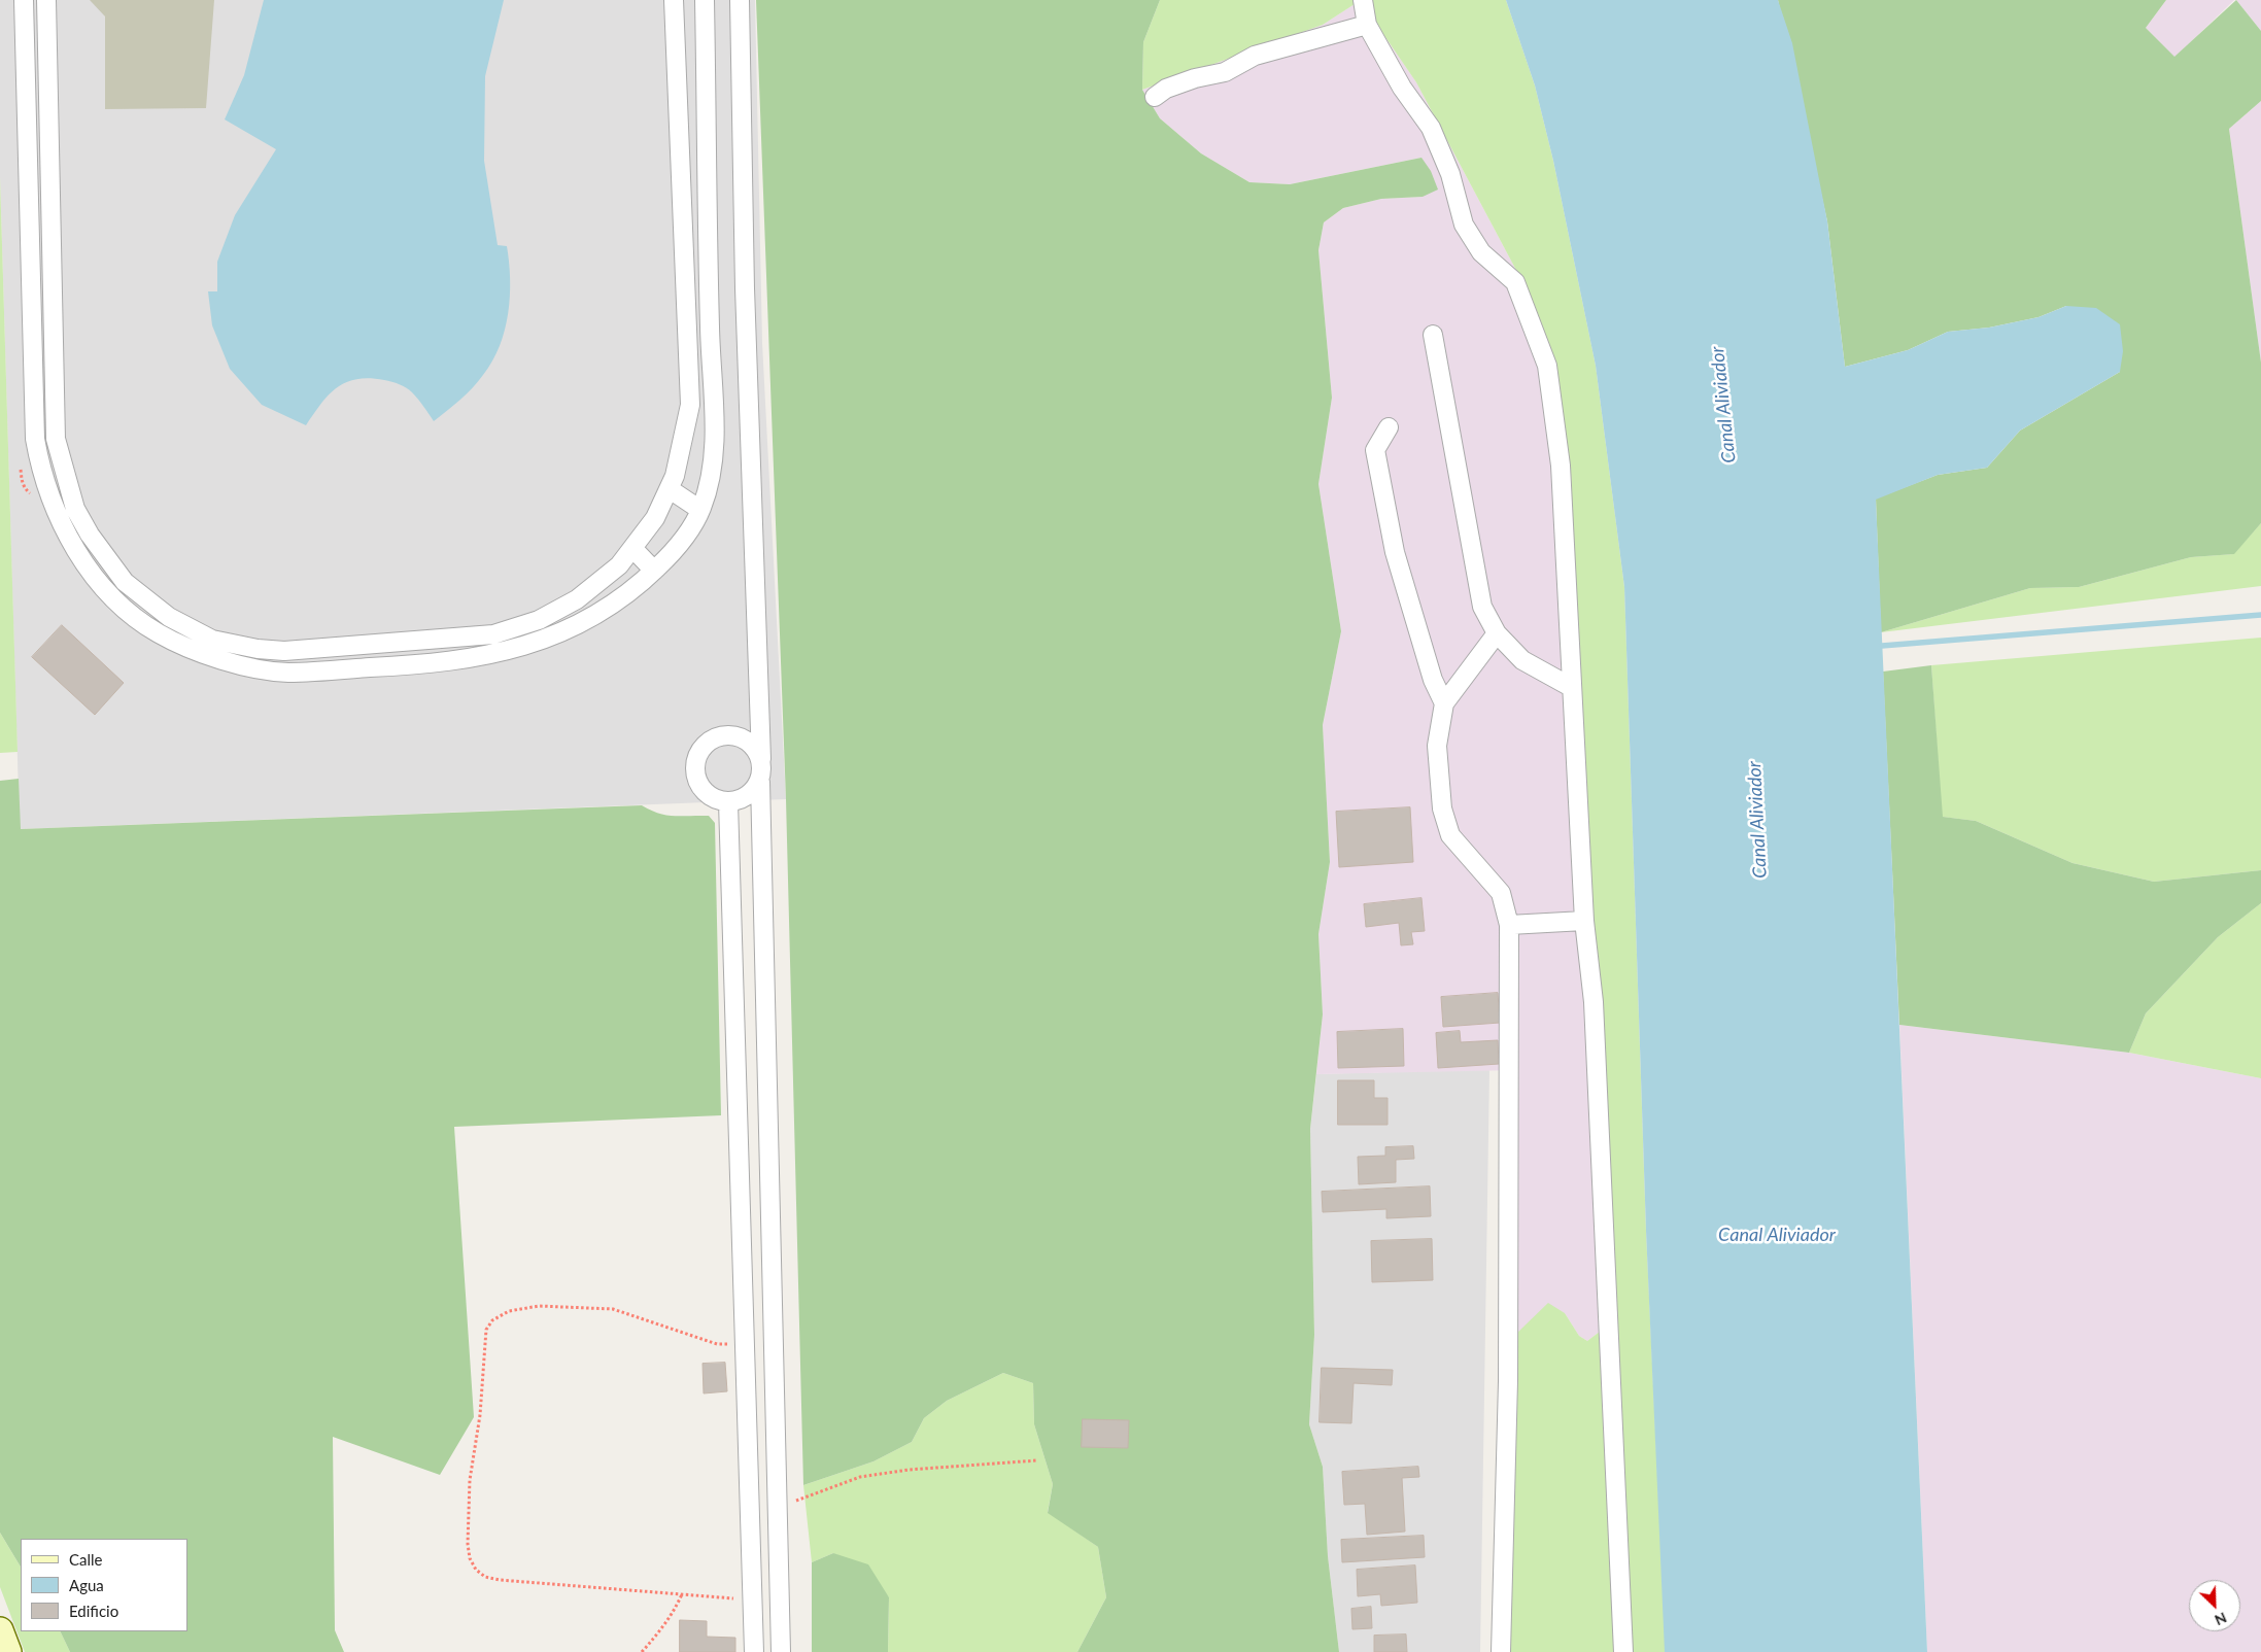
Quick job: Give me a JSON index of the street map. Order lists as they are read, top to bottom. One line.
{"water":["Canal Aliviador"],"legend":["Calle","Agua","Edificio"],"north":"bottom right"}
